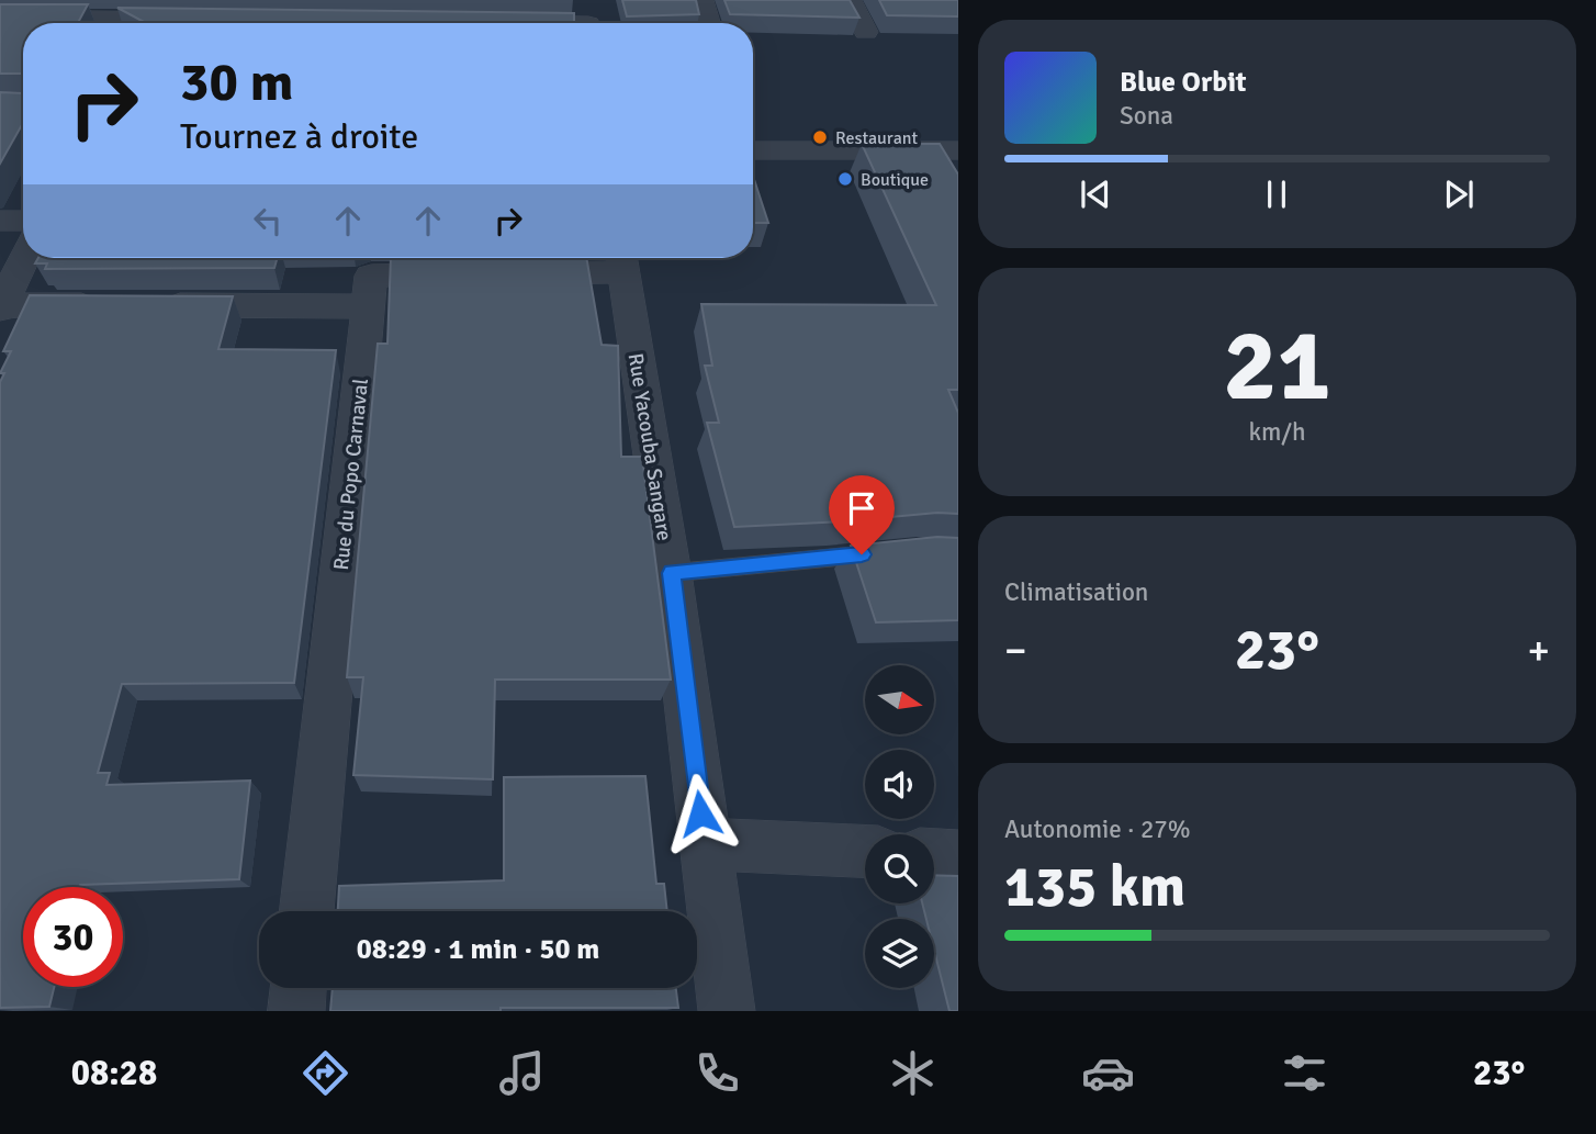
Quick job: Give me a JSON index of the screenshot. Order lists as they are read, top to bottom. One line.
{"streets":{"street":["Rue Yacouba Sangare","Rue du Popo Carnaval"]},"crossings":[["Rue Yacouba Sangare","Rue du Popo Carnaval"]],"places":["Restaurant","Boutique"],"north":"right","page":{"turn":["30 m","Tournez à droite"],"song":["Blue Orbit","Sona"],"tile":[["21","km/h"],"Climatisation",["Autonomie · 27%","135 km"]],"heat":["−","23°","+"],"limit":"30","trip":"08:29 · 1 min · 50 m","tabs":["08:28","23°"]}}
